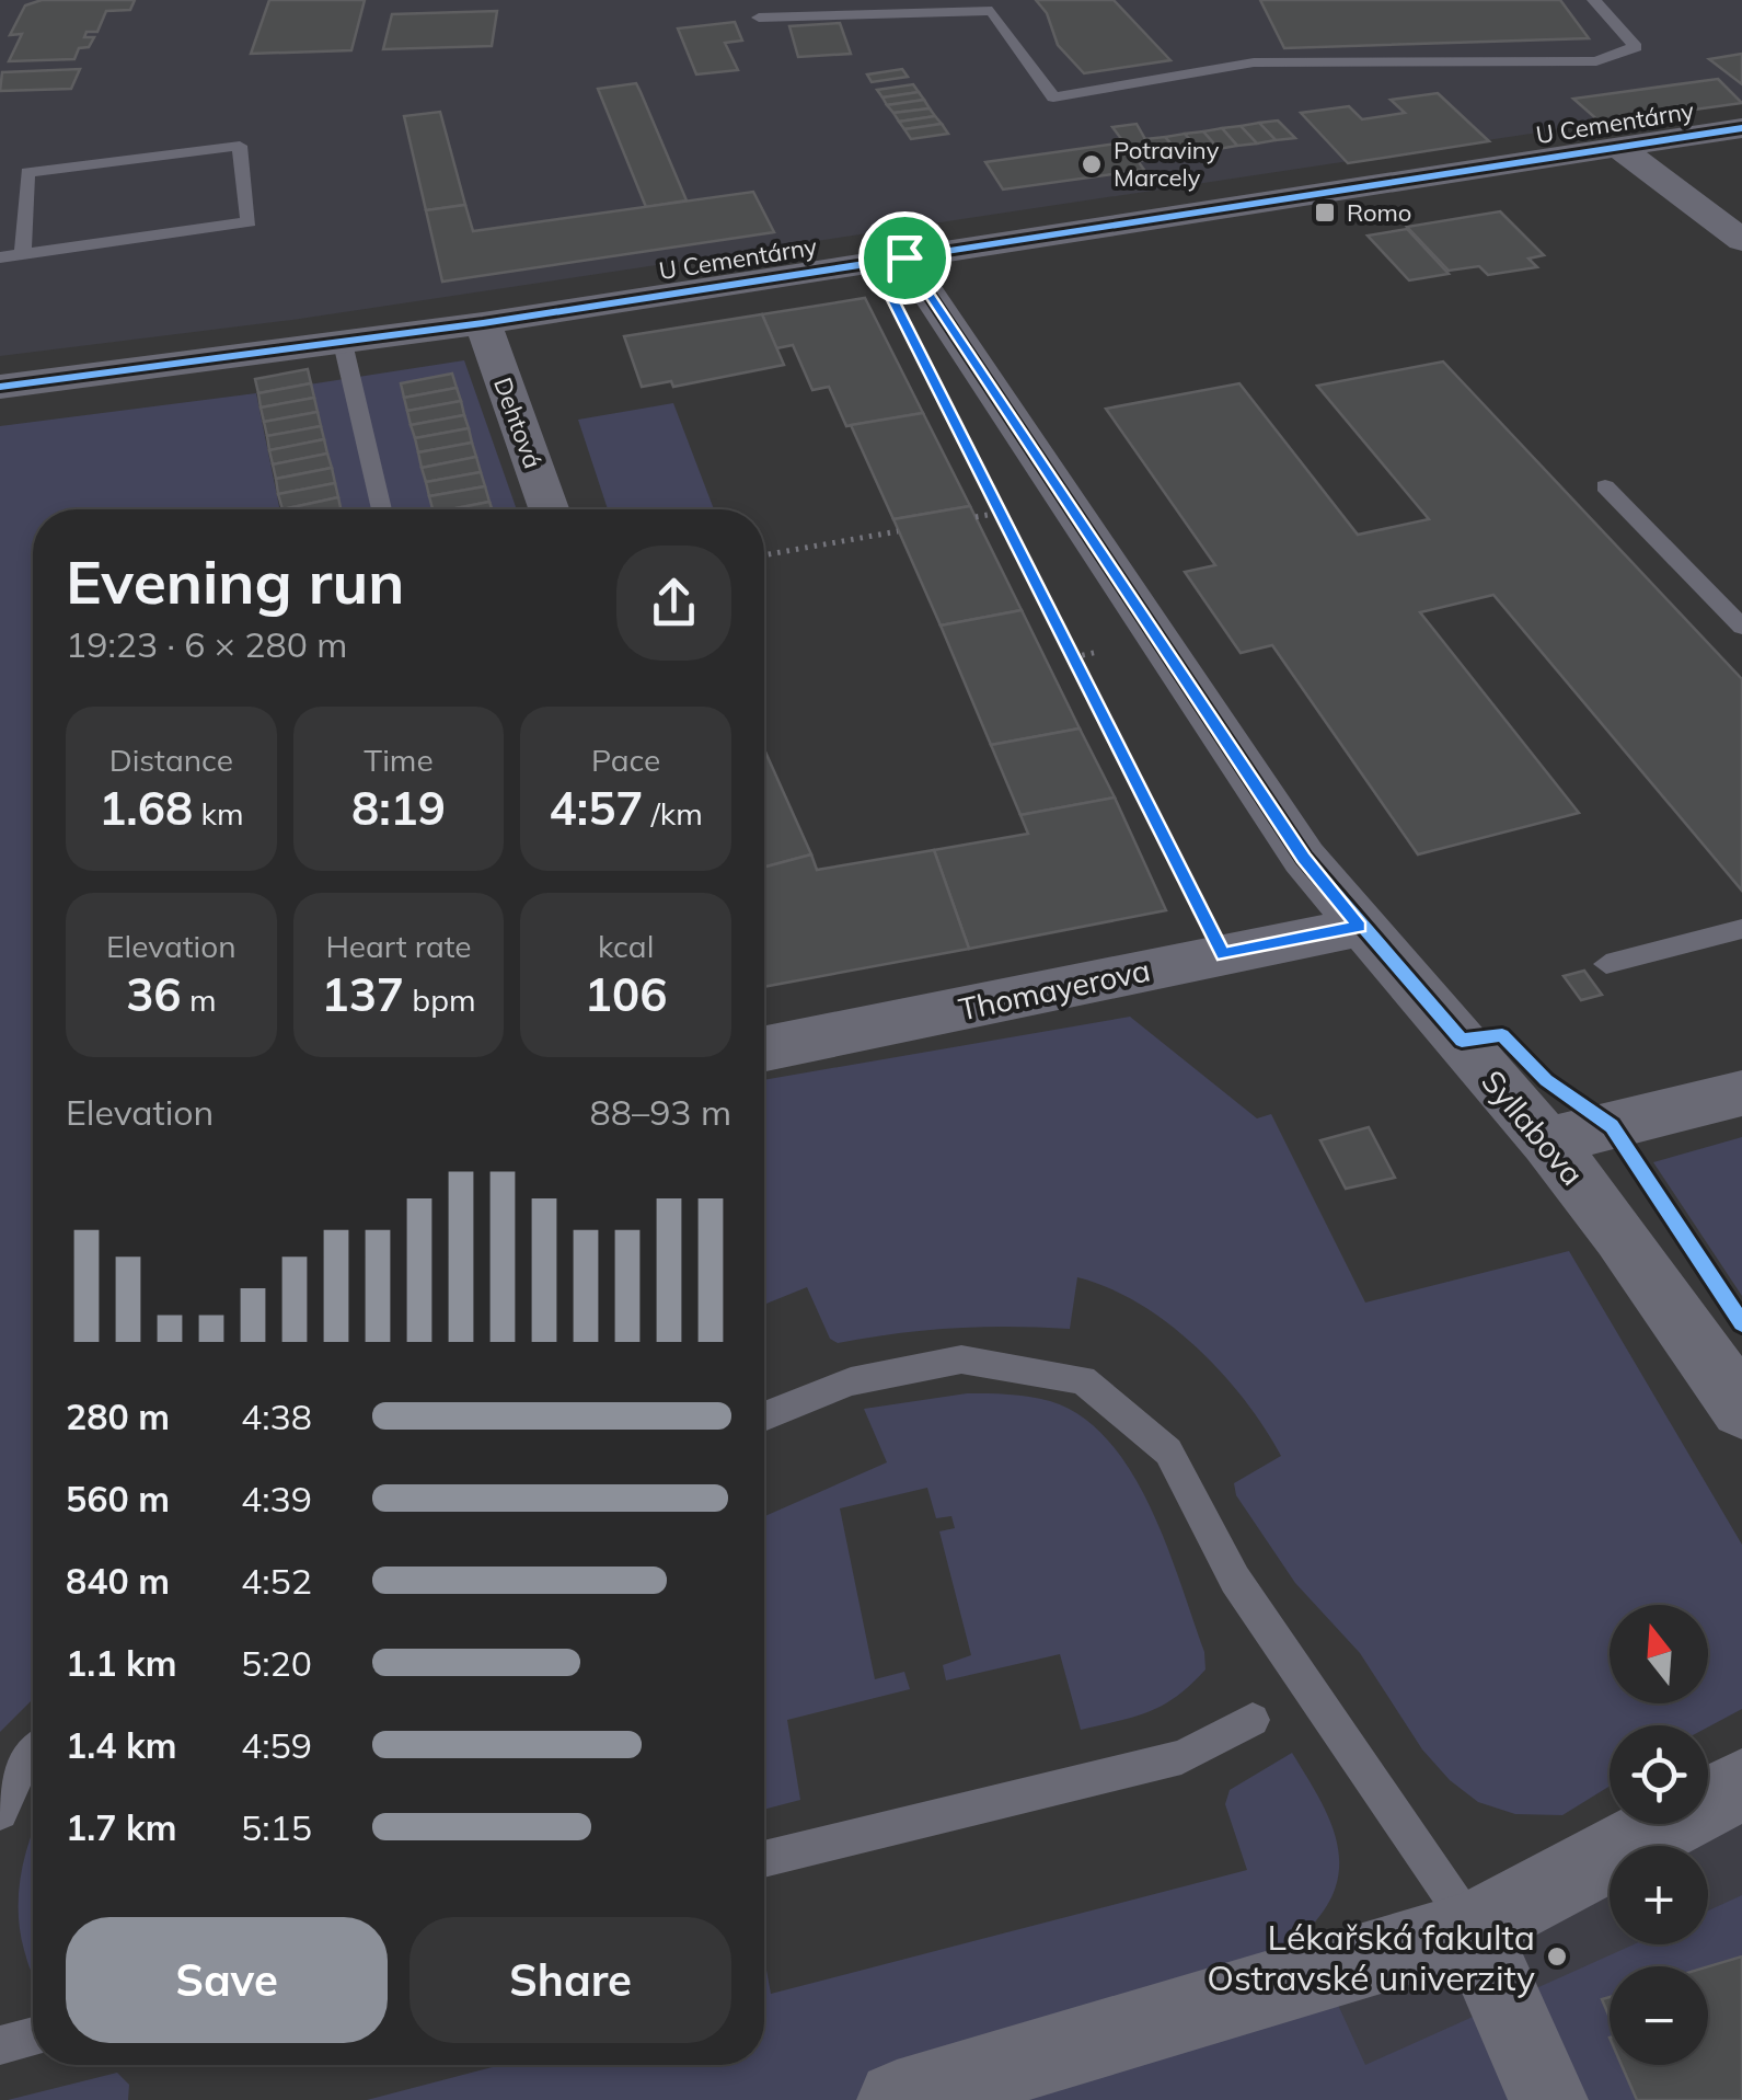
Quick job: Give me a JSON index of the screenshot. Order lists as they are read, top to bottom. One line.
{"streets":{"street":["U Cementárny","Dehtová","Thomayerova","Syllabova"]},"crossings":[["U Cementárny","Dehtová"],["U Cementárny","Syllabova"],["Thomayerova","Syllabova"]],"places":{"other":["Potraviny Marcely","Lékařská fakulta Ostravské univerzity"],"transit":["Romo"]},"north":"top","page":{"heading":["Evening run","19:23 · 6 × 280 m"],"stats":[["Distance","1.68 km"],["Time","8:19"],["Pace","4:57 /km"],["Elevation","36 m"],["Heart rate","137 bpm"],["kcal","106"]],"chart":["Elevation","88–93 m"],"list":[{"name":"280 m","note":"4:38"},{"name":"560 m","note":"4:39"},{"name":"840 m","note":"4:52"},{"name":"1.1 km","note":"5:20"},{"name":"1.4 km","note":"4:59"},{"name":"1.7 km","note":"5:15"}],"map_buttons":["+","−"],"buttons":["Save","Share"]}}
